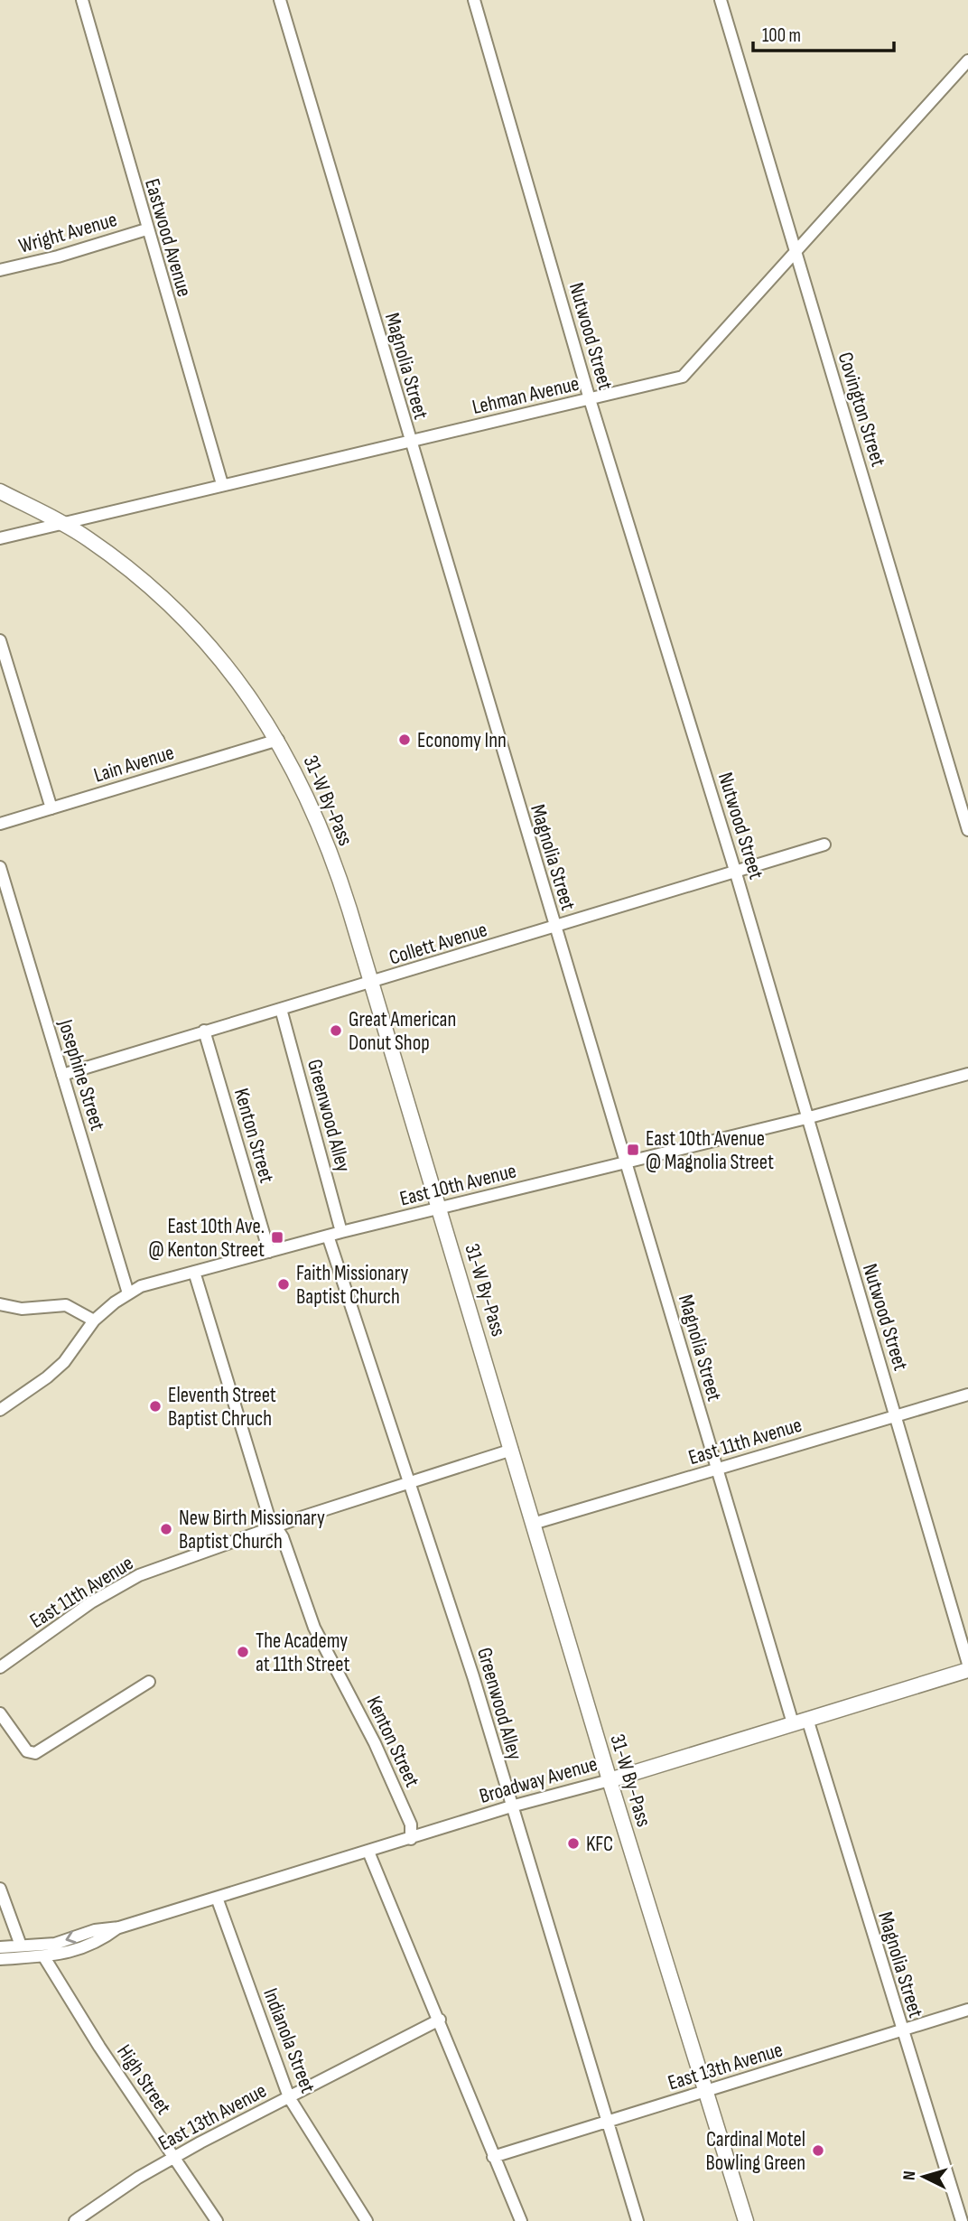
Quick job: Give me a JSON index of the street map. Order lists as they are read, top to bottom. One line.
{"streets":{"main road":["31-W By-Pass","Broadway Avenue"],"street":["Wright Avenue","Eastwood Avenue","Nutwood Street","Magnolia Street","Lehman Avenue","Covington Street","Lain Avenue","Collett Avenue","Josephine Street","Greenwood Alley","Kenton Street","East 10th Avenue","East 11th Avenue","Indianola Street","East 13th Avenue","High Street"]},"crossings":[["Wright Avenue","Eastwood Avenue"],["Eastwood Avenue","Lehman Avenue"],["Nutwood Street","Lehman Avenue"],["Nutwood Street","Collett Avenue"],["Nutwood Street","East 10th Avenue"],["Nutwood Street","East 11th Avenue"],["Magnolia Street","Lehman Avenue"],["Magnolia Street","Collett Avenue"],["Magnolia Street","East 10th Avenue"],["Magnolia Street","East 11th Avenue"],["Magnolia Street","Broadway Avenue"],["Magnolia Street","East 13th Avenue"],["Lehman Avenue","Covington Street"],["Lehman Avenue","31-W By-Pass"],["Lain Avenue","31-W By-Pass"],["31-W By-Pass","Collett Avenue"],["31-W By-Pass","East 10th Avenue"],["31-W By-Pass","East 11th Avenue"],["31-W By-Pass","Broadway Avenue"],["31-W By-Pass","East 13th Avenue"],["Collett Avenue","Josephine Street"],["Collett Avenue","Greenwood Alley"],["Collett Avenue","Kenton Street"],["Josephine Street","East 10th Avenue"],["Greenwood Alley","East 10th Avenue"],["Greenwood Alley","East 11th Avenue"],["Greenwood Alley","Broadway Avenue"],["Greenwood Alley","East 13th Avenue"],["Kenton Street","East 10th Avenue"],["Kenton Street","East 11th Avenue"],["Kenton Street","Broadway Avenue"],["Broadway Avenue","Indianola Street"],["Broadway Avenue","High Street"],["Indianola Street","East 13th Avenue"],["East 13th Avenue","High Street"]],"places":{"other":["Economy Inn","Great American Donut Shop","Faith Missionary Baptist Church","Eleventh Street Baptist Chruch","New Birth Missionary Baptist Church","The Academy at 11th Street","KFC","Cardinal Motel Bowling Green"],"transit":["East 10th Avenue @ Magnolia Street","East 10th Ave. @ Kenton Street"]},"scale_bar":"100 m","north":"left"}
